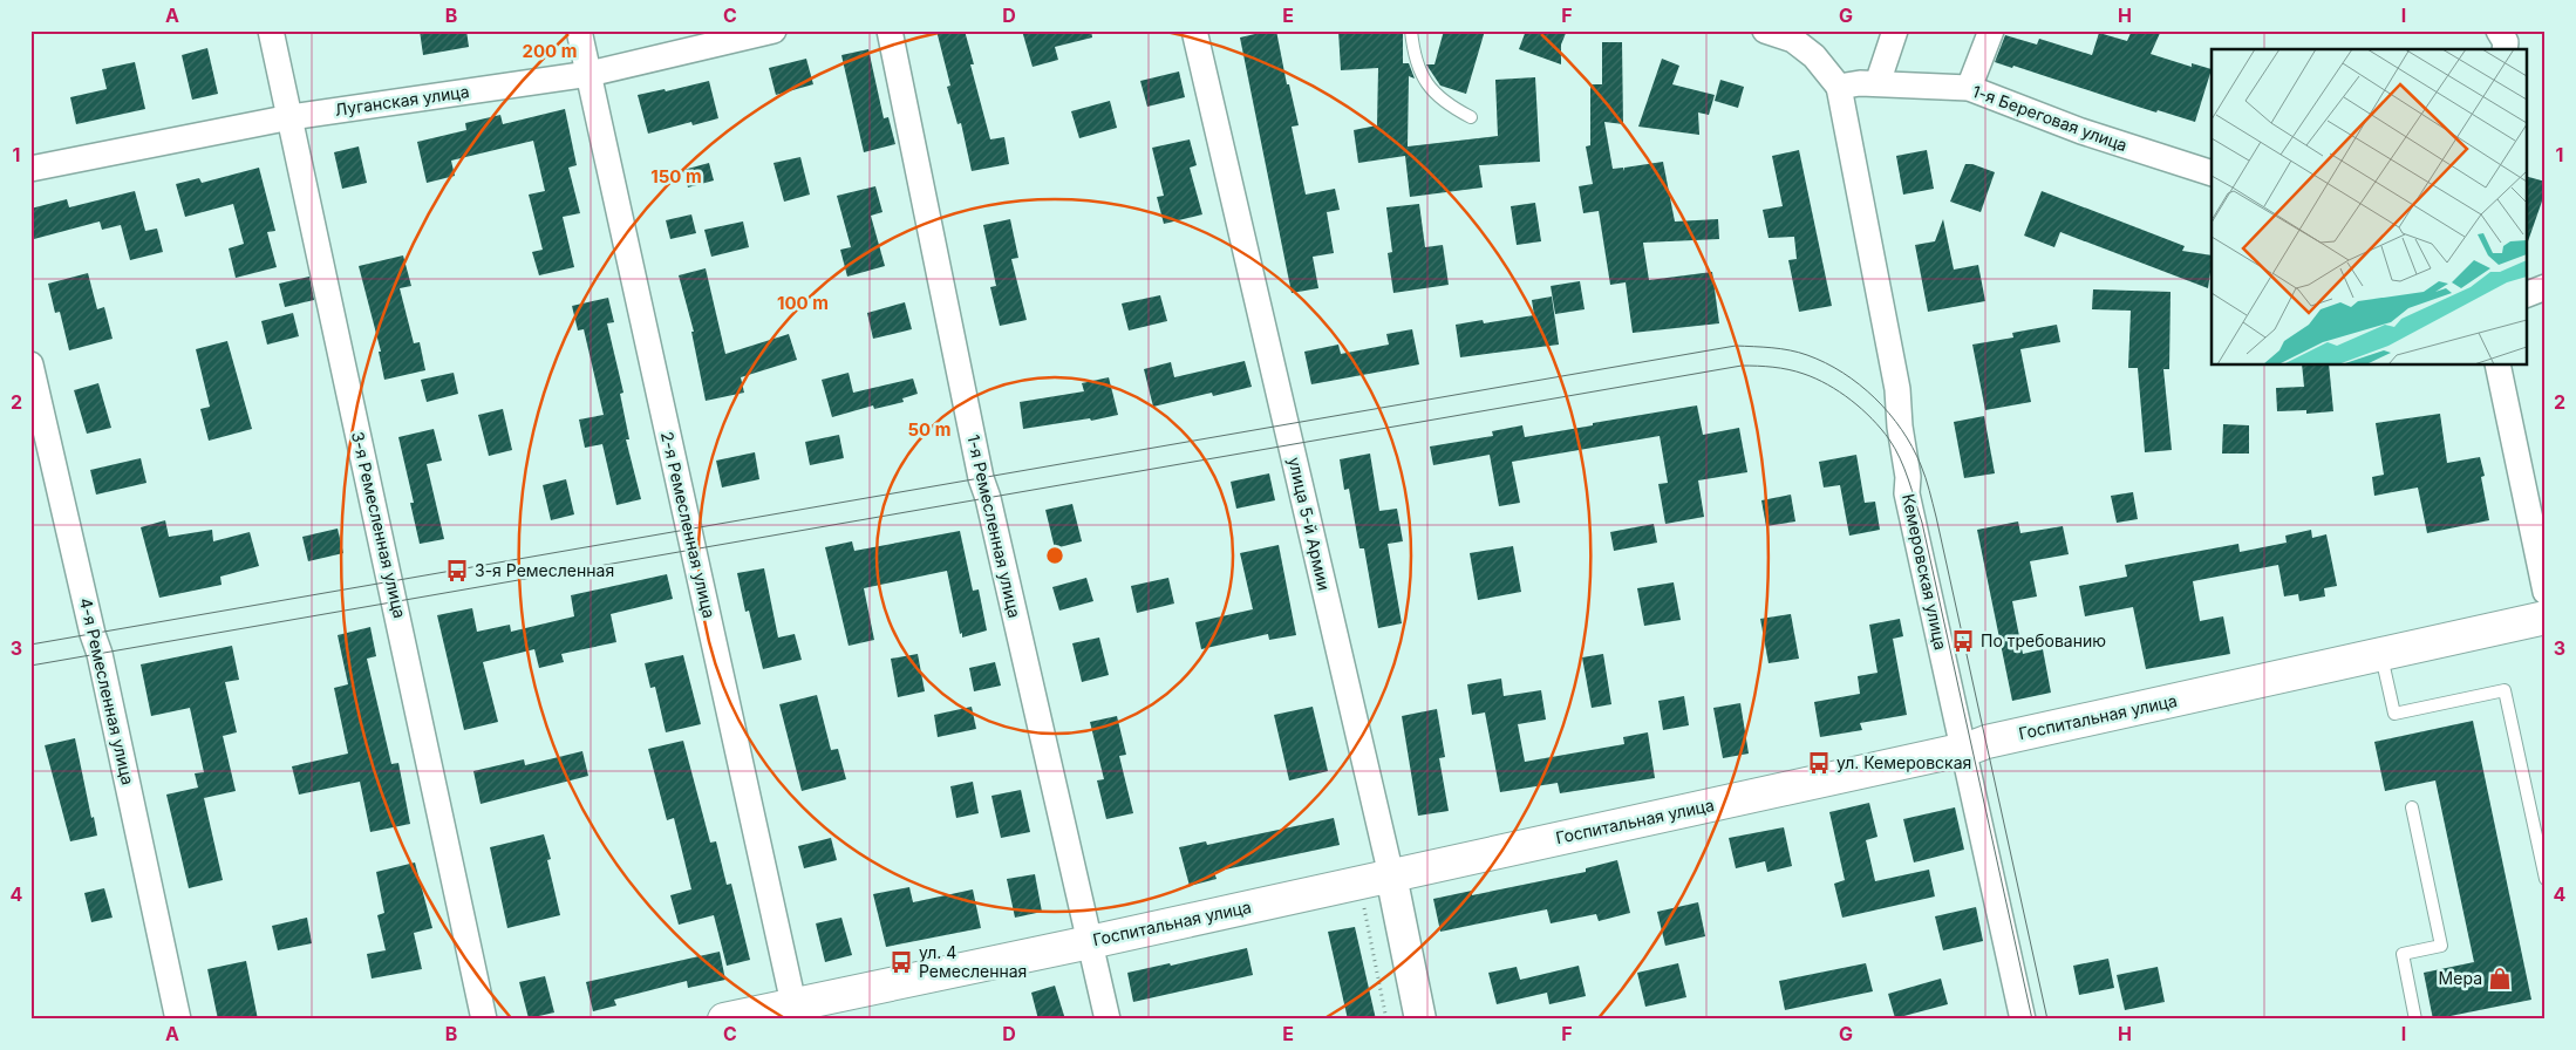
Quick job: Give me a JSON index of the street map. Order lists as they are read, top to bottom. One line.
{"streets":{"main road":["Госпитальная улица"],"street":["Луганская улица","1-я Береговая улица","улица 5-й Армии","3-я Ремесленная улица","2-я Ремесленная улица","1-я Ремесленная улица","Кемеровская улица","4-я Ремесленная улица"]},"crossings":[["Луганская улица","3-я Ремесленная улица"],["Луганская улица","2-я Ремесленная улица"],["1-я Береговая улица","Кемеровская улица"],["улица 5-й Армии","Госпитальная улица"],["2-я Ремесленная улица","Госпитальная улица"],["1-я Ремесленная улица","Госпитальная улица"],["Кемеровская улица","Госпитальная улица"]],"places":{"bus stop":["3-я Ремесленная","По требованию","ул. Кемеровская","ул. 4 Ремесленная"],"shop":["Мера"]},"grid":{"columns":["A","B","C","D","E","F","G","H","I"],"rows":["1","2","3","4"]},"rings":["200 m","150 m","100 m","50 m"]}
